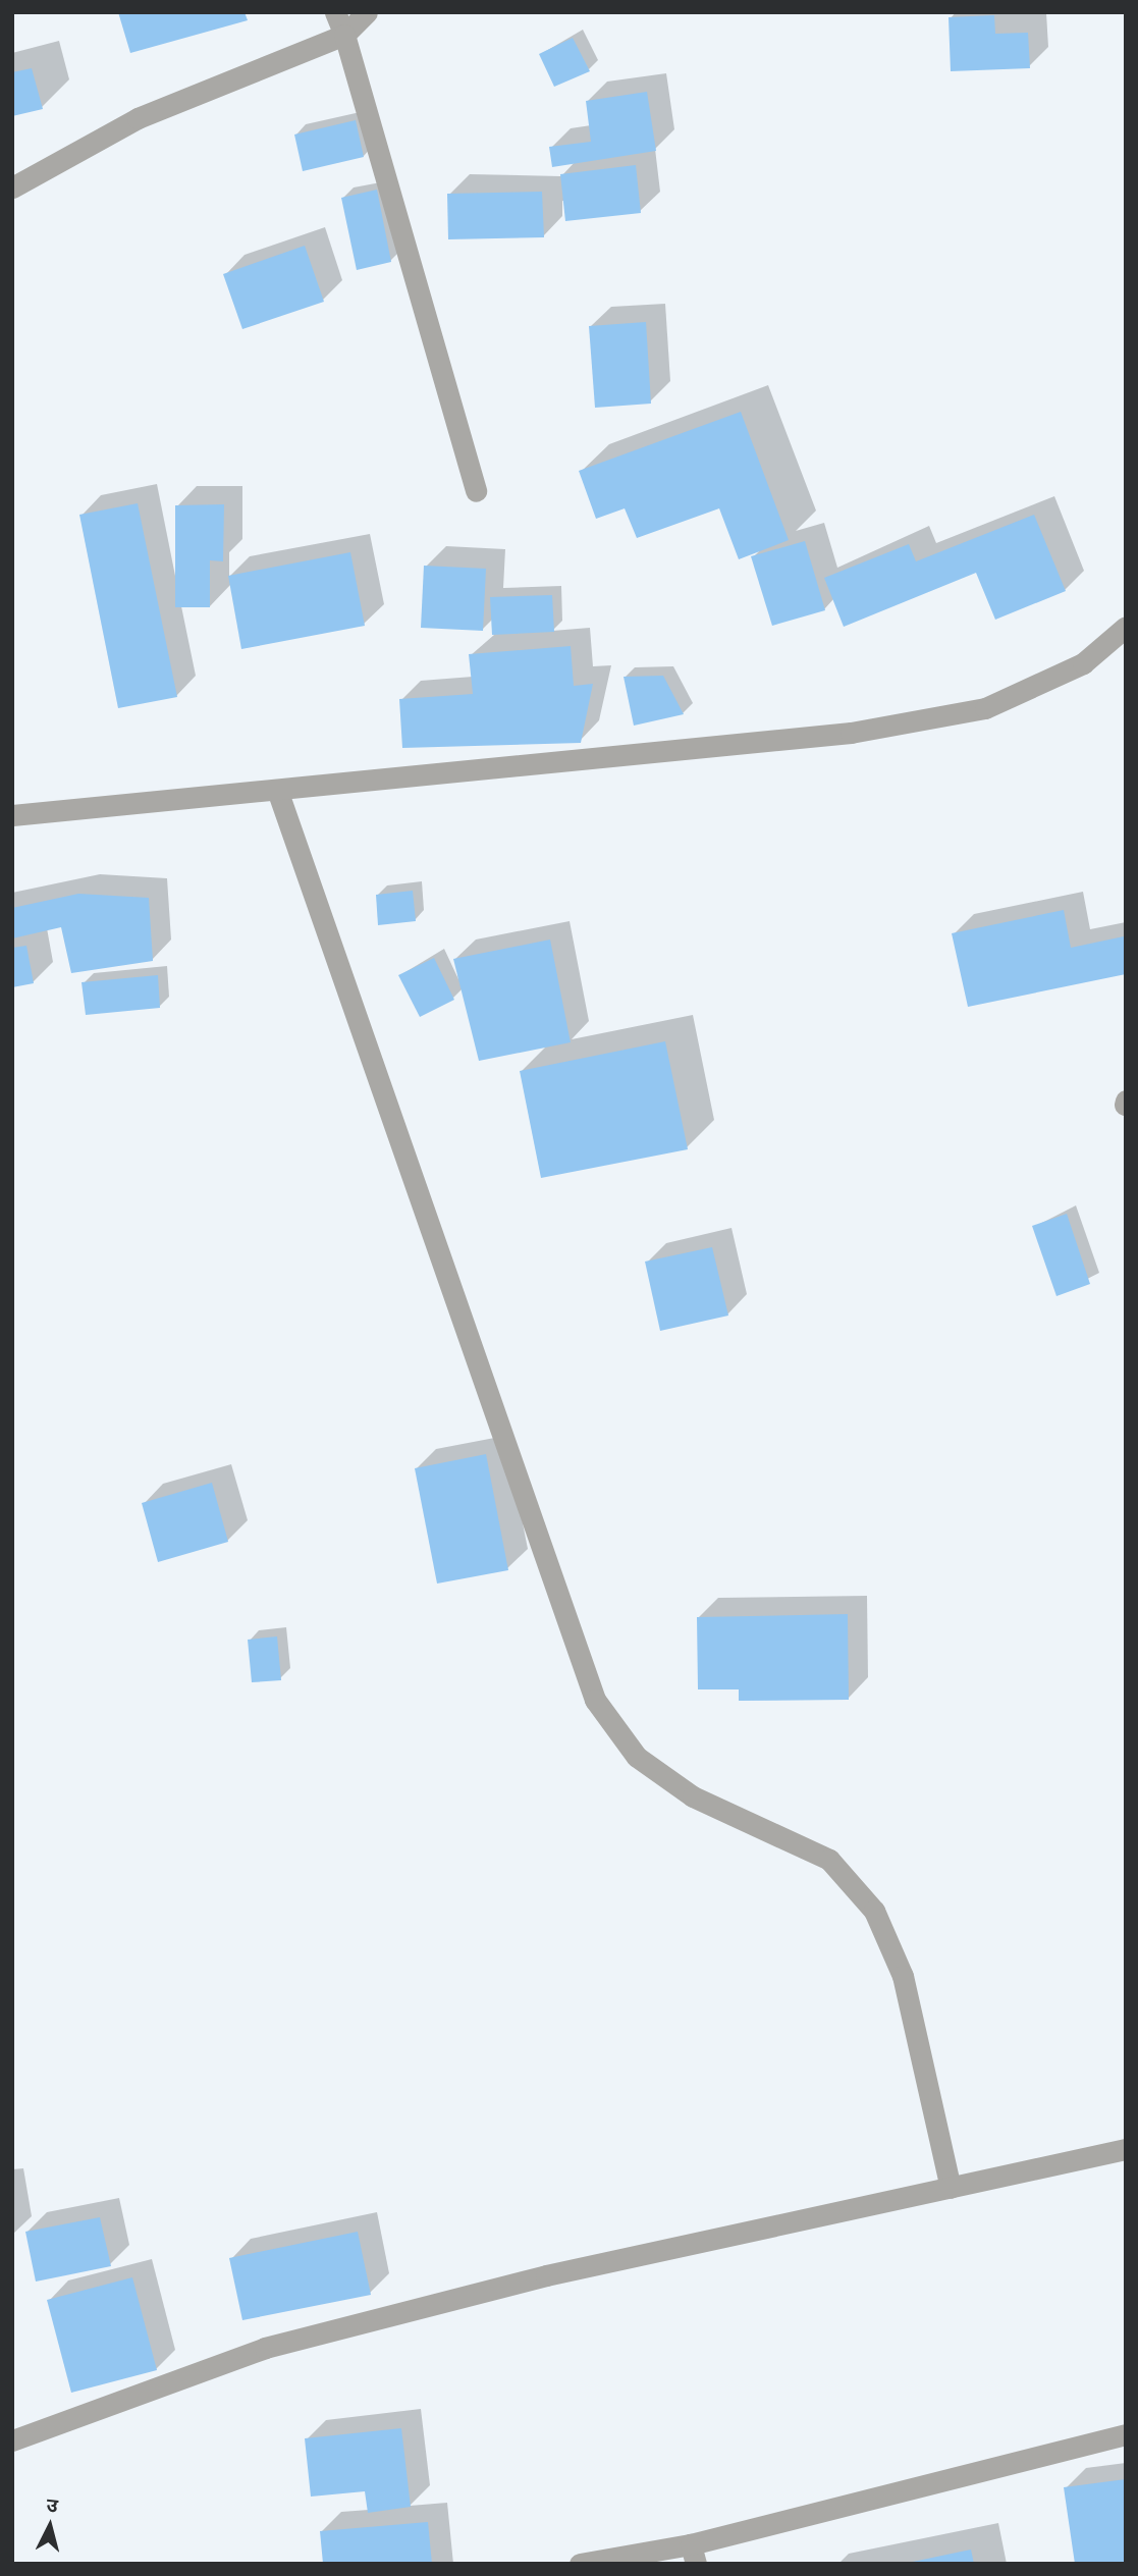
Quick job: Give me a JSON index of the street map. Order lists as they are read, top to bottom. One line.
{"north":"top"}
